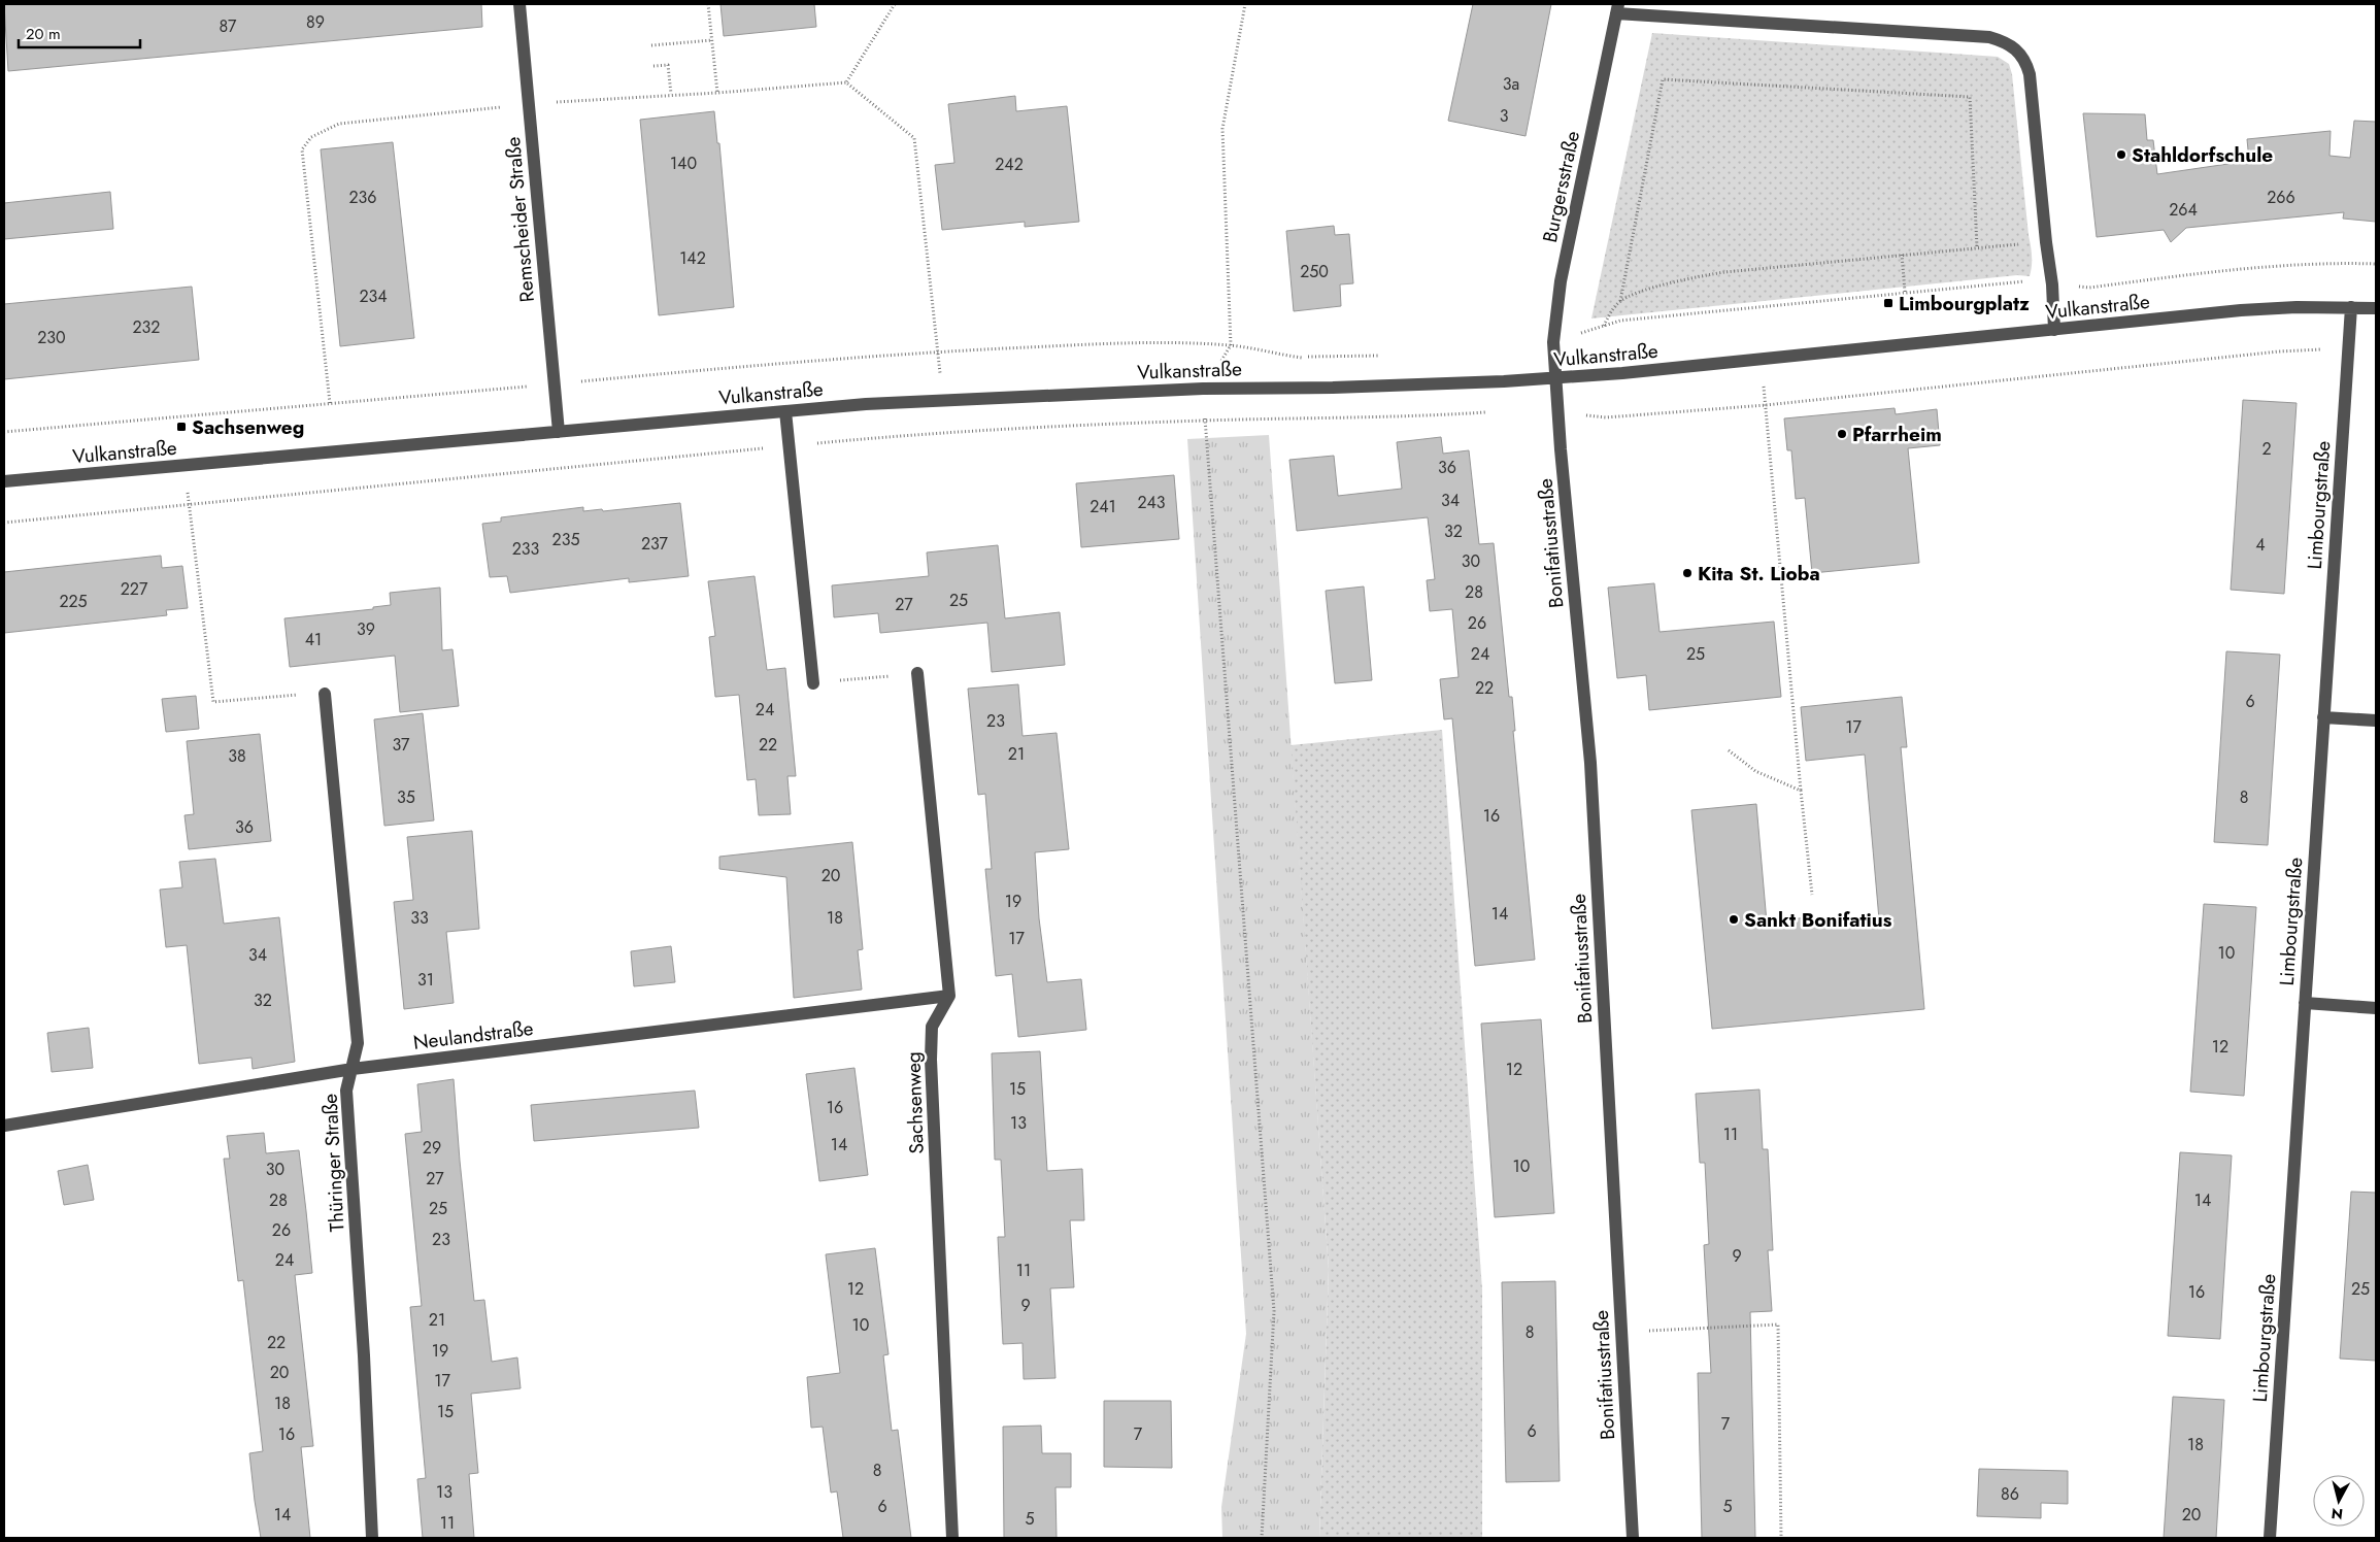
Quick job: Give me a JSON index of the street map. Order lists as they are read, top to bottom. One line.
{"streets":{"street":["Burgersstraße","Remscheider Straße","Vulkanstraße","Limbourgstraße","Bonifatiusstraße","Neulandstraße","Sachsenweg","Thüringer Straße"]},"crossings":[["Burgersstraße","Vulkanstraße"],["Burgersstraße","Bonifatiusstraße"],["Remscheider Straße","Vulkanstraße"],["Vulkanstraße","Limbourgstraße"],["Vulkanstraße","Bonifatiusstraße"],["Neulandstraße","Sachsenweg"],["Neulandstraße","Thüringer Straße"]],"places":{"other":["Stahldorfschule","Pfarrheim","Kita St. Lioba","Sankt Bonifatius"],"transit":["Limbourgplatz","Sachsenweg"]},"house_numbers":["89","87","3a","3","140","242","236","266","264","142","250","234","232","230","2","36","34","243","241","32","235","237","4","233","30","227","28","25","225","27","26","39","41","24","25","22","6","24","23","17","37","22","21","38","35","8","16","36","20","19","14","33","18","17","10","34","31","32","12","12","15","16","13","11","14","29","10","30","27","28","14","25","26","23","9","24","11","12","25","16","9","21","10","8","22","19","20","17","18","15","7","6","16","7","18","8","13","86","6","5","14","20","5","11"],"scale_bar":"20 m","north":"bottom"}
